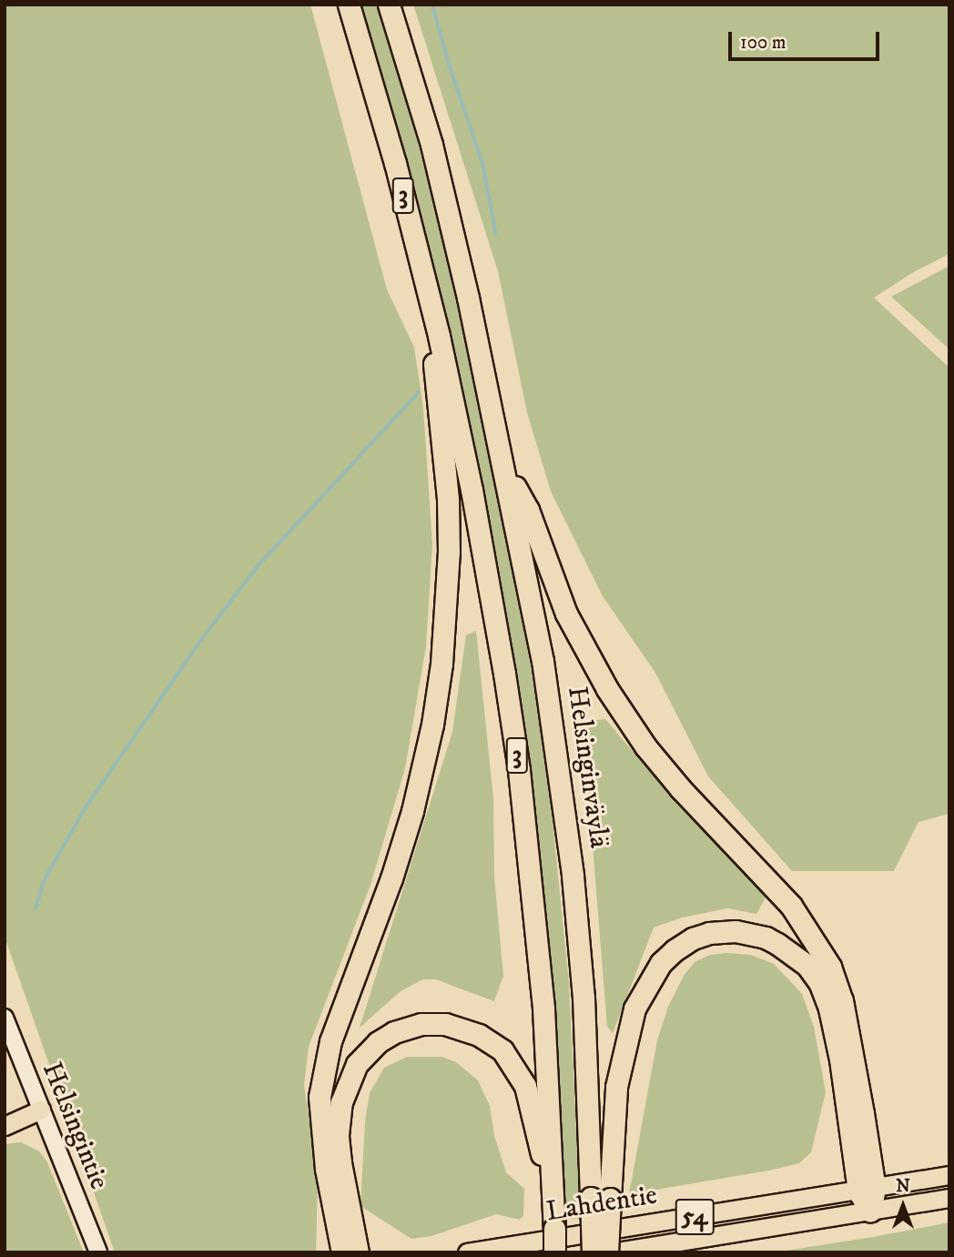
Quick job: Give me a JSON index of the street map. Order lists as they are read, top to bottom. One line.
{"streets":{"highway":["3","Helsinginväylä"],"main road":["Helsingintie","Lahdentie","54"]},"scale_bar":"100 m","north":"top"}
